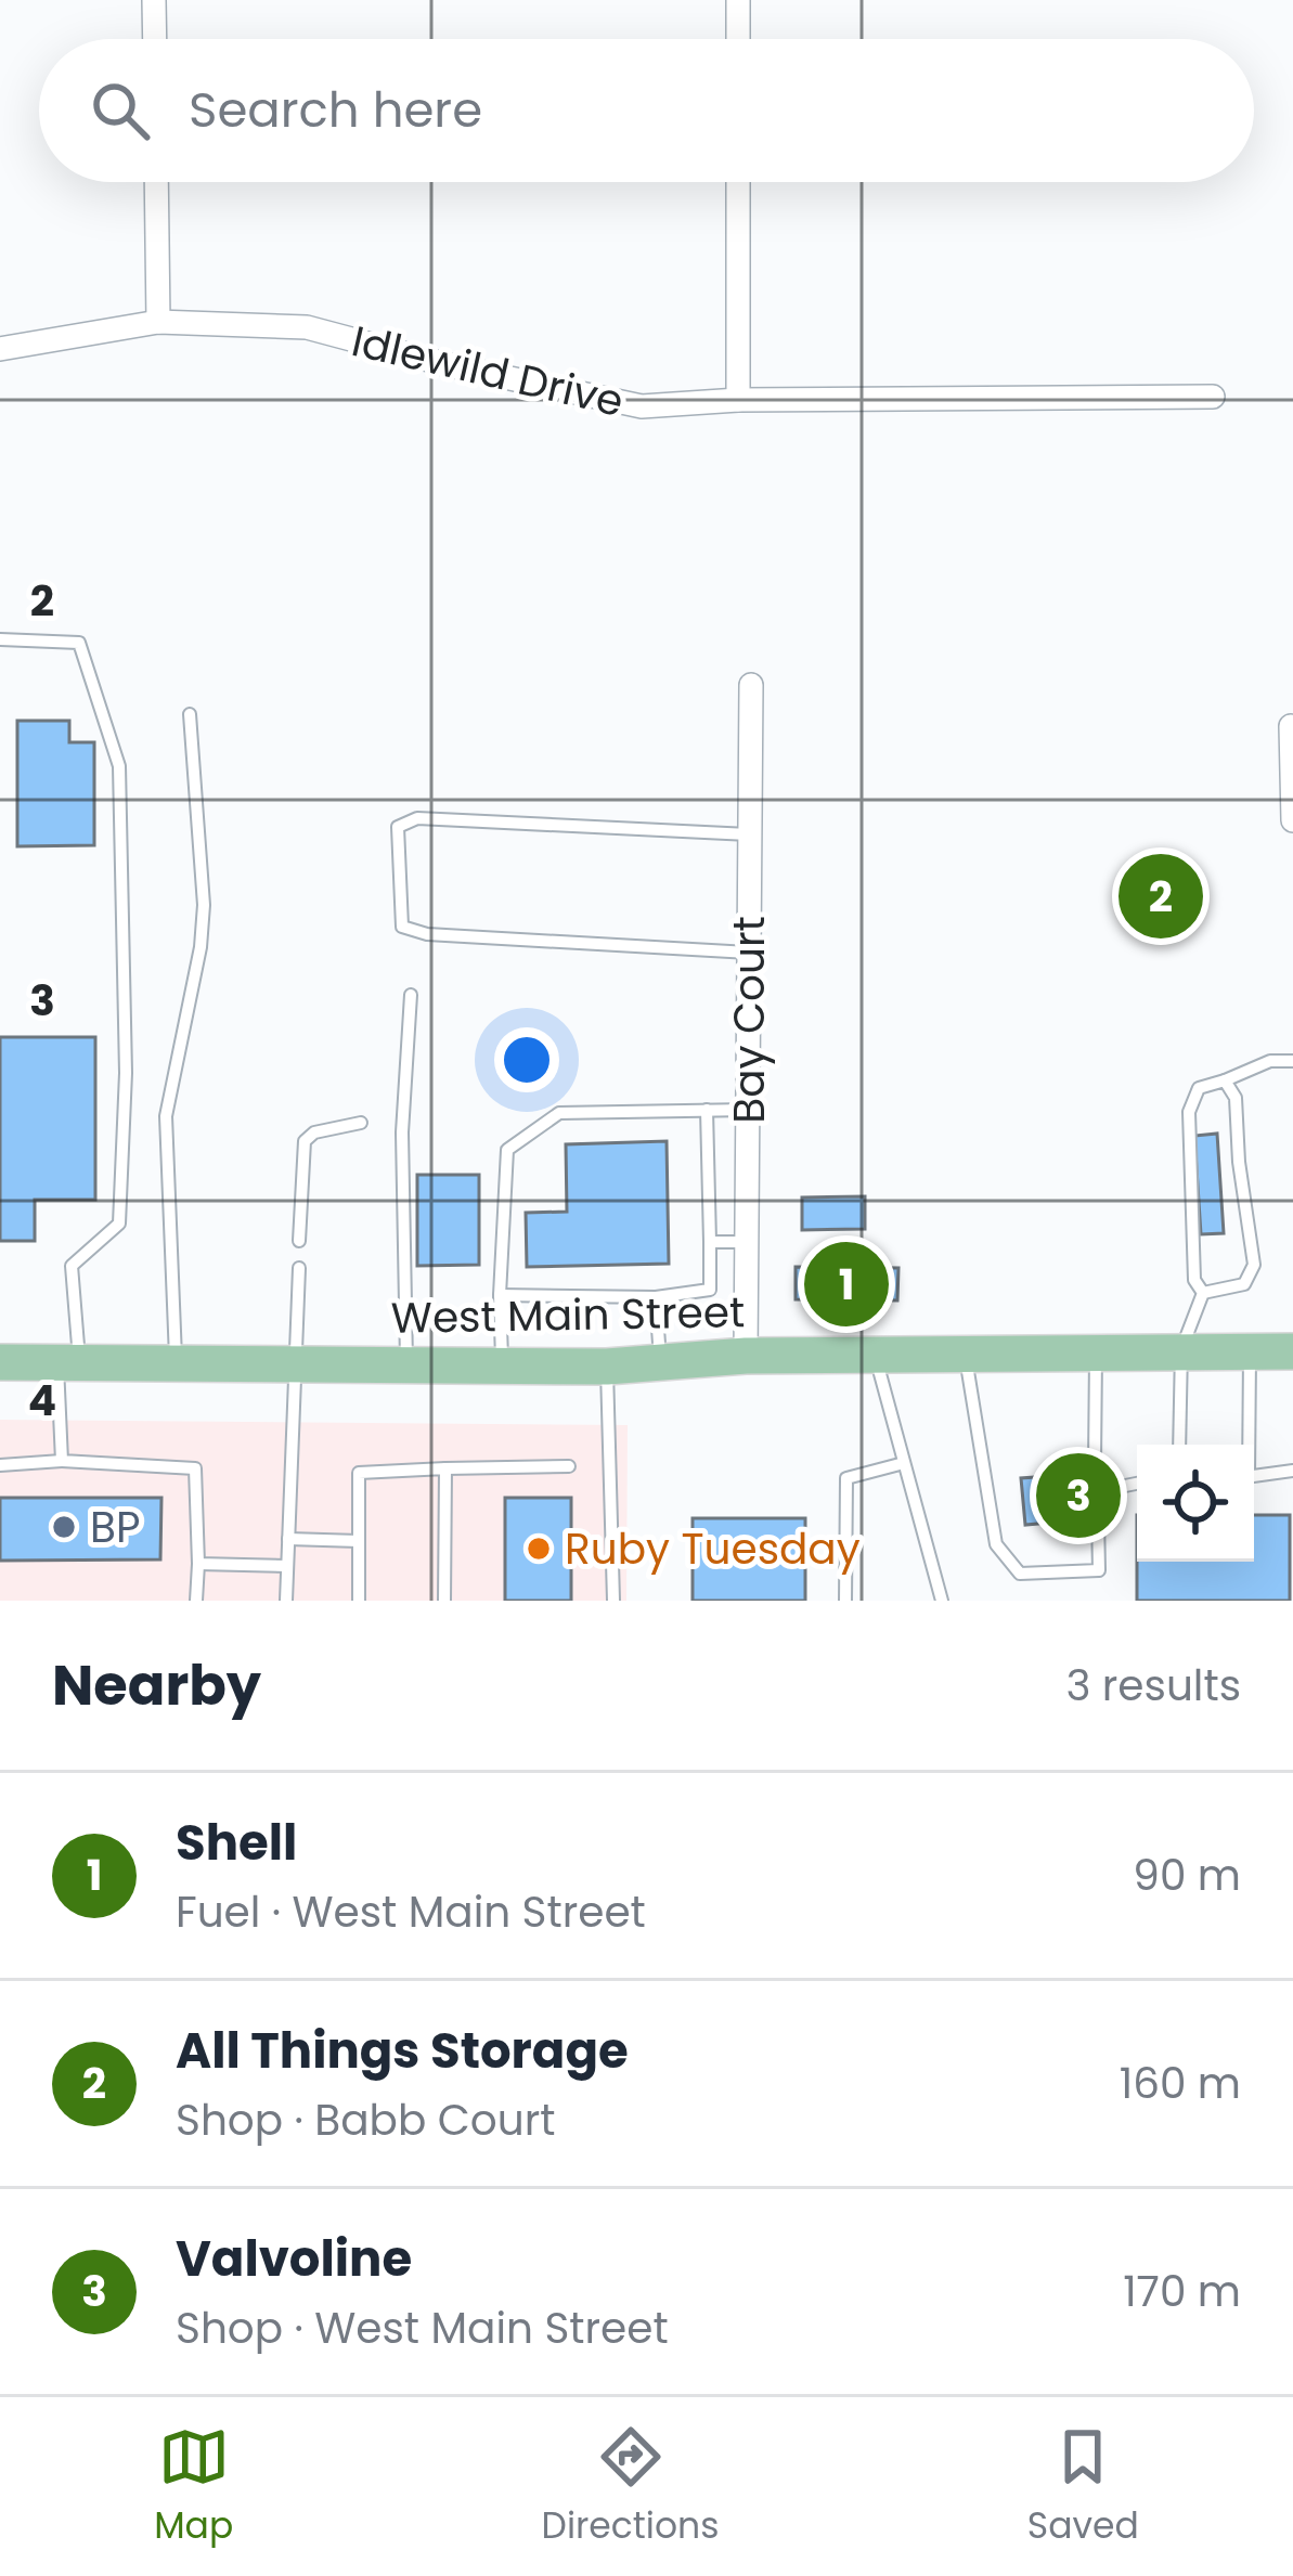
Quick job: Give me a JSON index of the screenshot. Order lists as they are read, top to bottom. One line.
{"streets":{"main road":["West Main Street"],"street":["Idlewild Drive","Bay Court"]},"crossings":[["Bay Court","West Main Street"]],"places":["BP","Ruby Tuesday"],"page":{"search":"Search here","pins":["2","1","3"],"heading":["Nearby","3 results"],"list":[{"mark":"1","name":"Shell","note":"Fuel · West Main Street","value":"90 m"},{"mark":"2","name":"All Things Storage","note":"Shop · Babb Court","value":"160 m"},{"mark":"3","name":"Valvoline","note":"Shop · West Main Street","value":"170 m"}],"nav":["Map","Directions","Saved"]},"grid":{"rows":["2","3","4"]}}
